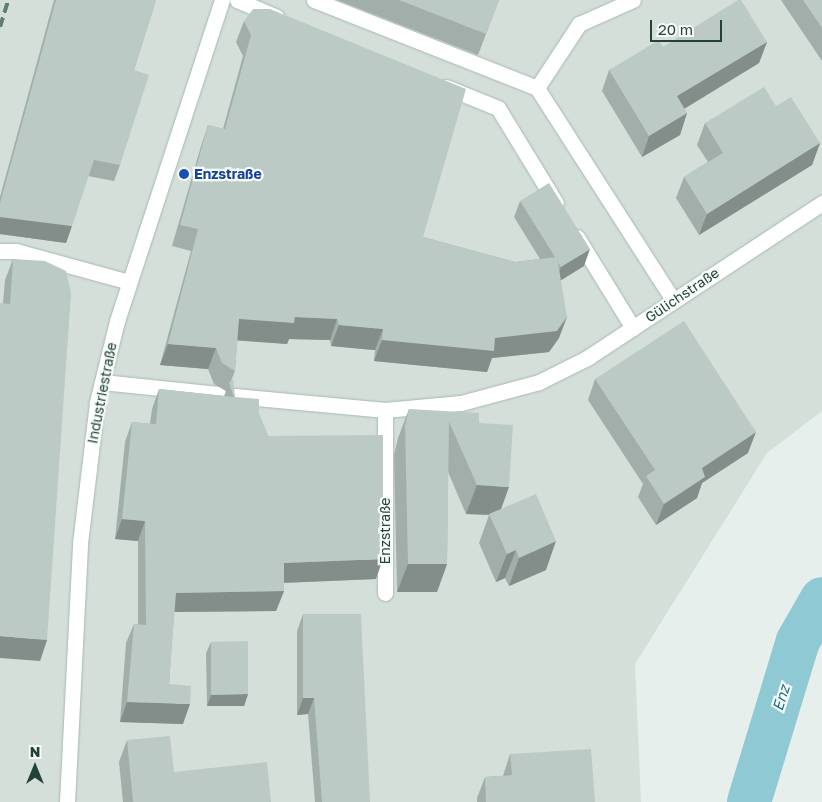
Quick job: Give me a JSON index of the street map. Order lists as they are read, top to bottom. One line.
{"streets":{"street":["Gülichstraße","Industriestraße","Enzstraße"]},"crossings":[["Gülichstraße","Enzstraße"]],"water":["Enz"],"places":["Enzstraße"],"scale_bar":"20 m","north":"top"}
